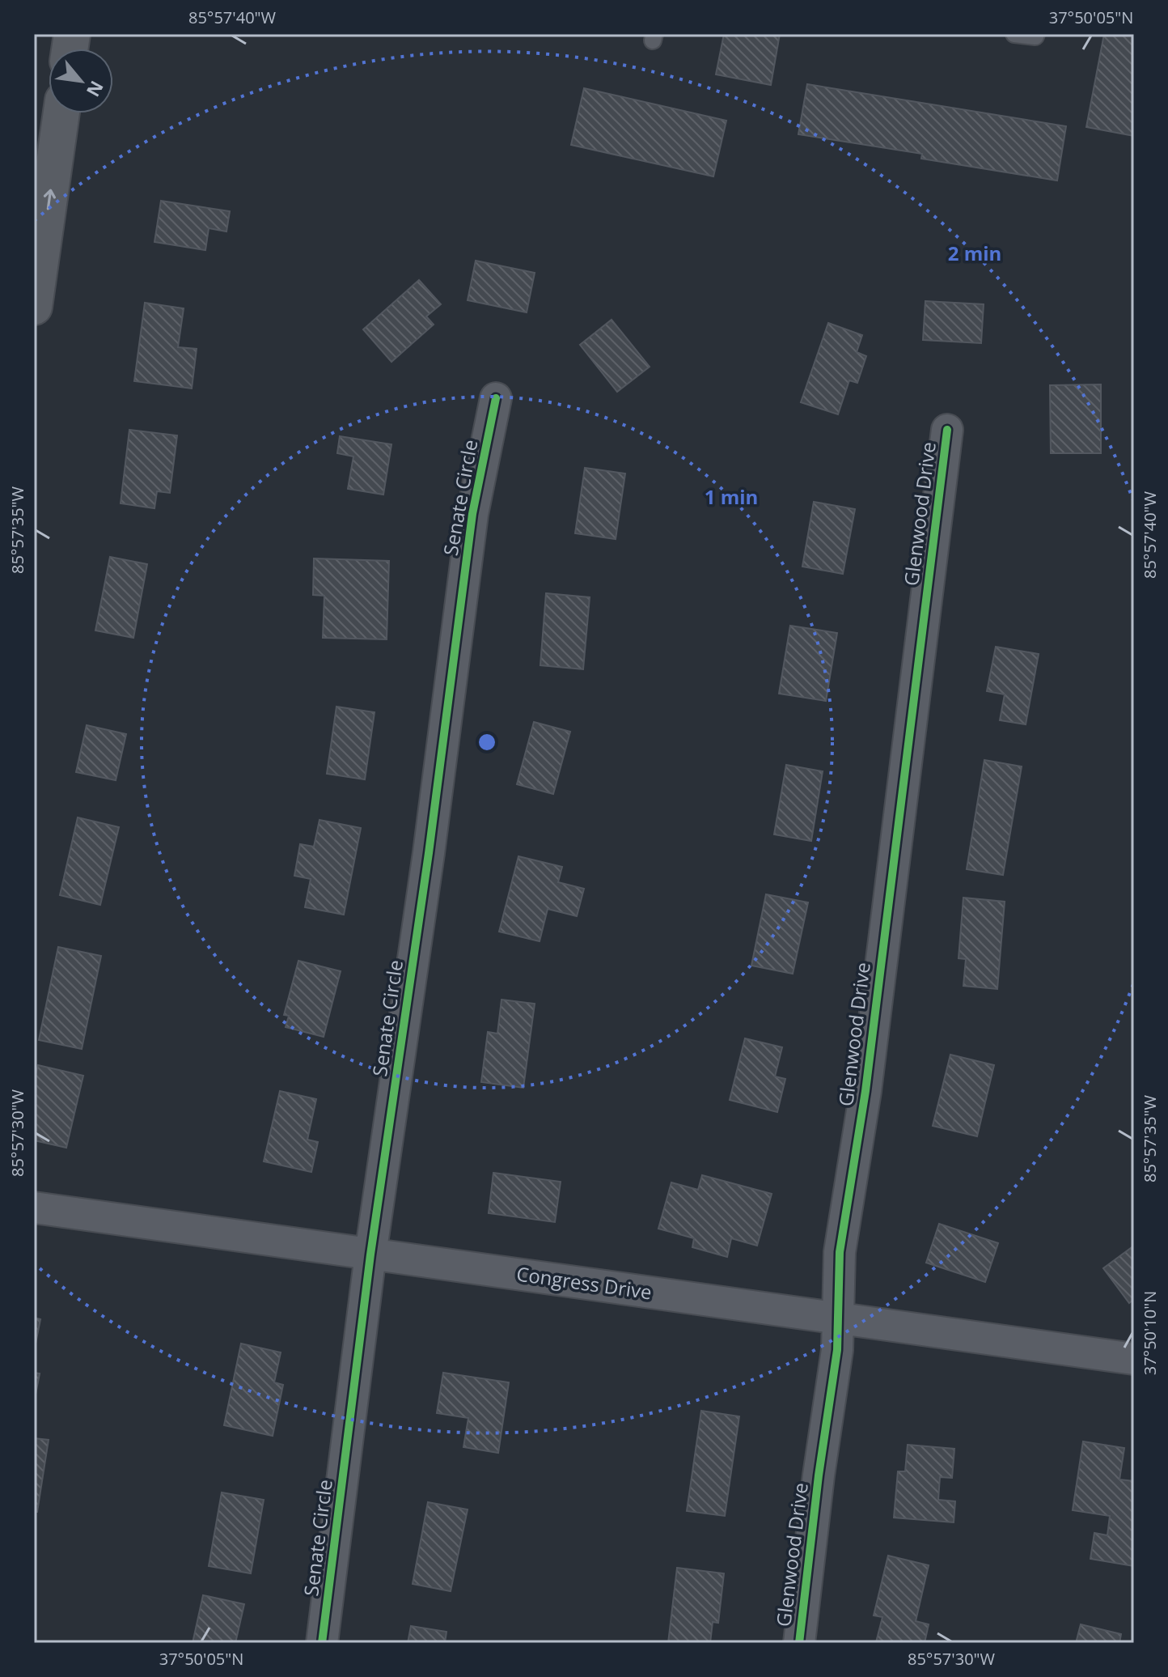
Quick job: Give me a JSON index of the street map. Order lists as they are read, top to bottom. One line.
{"streets":{"street":["Senate Circle","Glenwood Drive","Congress Drive"]},"crossings":[["Senate Circle","Congress Drive"],["Glenwood Drive","Congress Drive"]],"north":"bottom right","coordinates":["85°57'40\"W","37°50'05\"N","85°57'35\"W","85°57'30\"W","37°50'10\"N"],"rings":["2 min","1 min"]}
